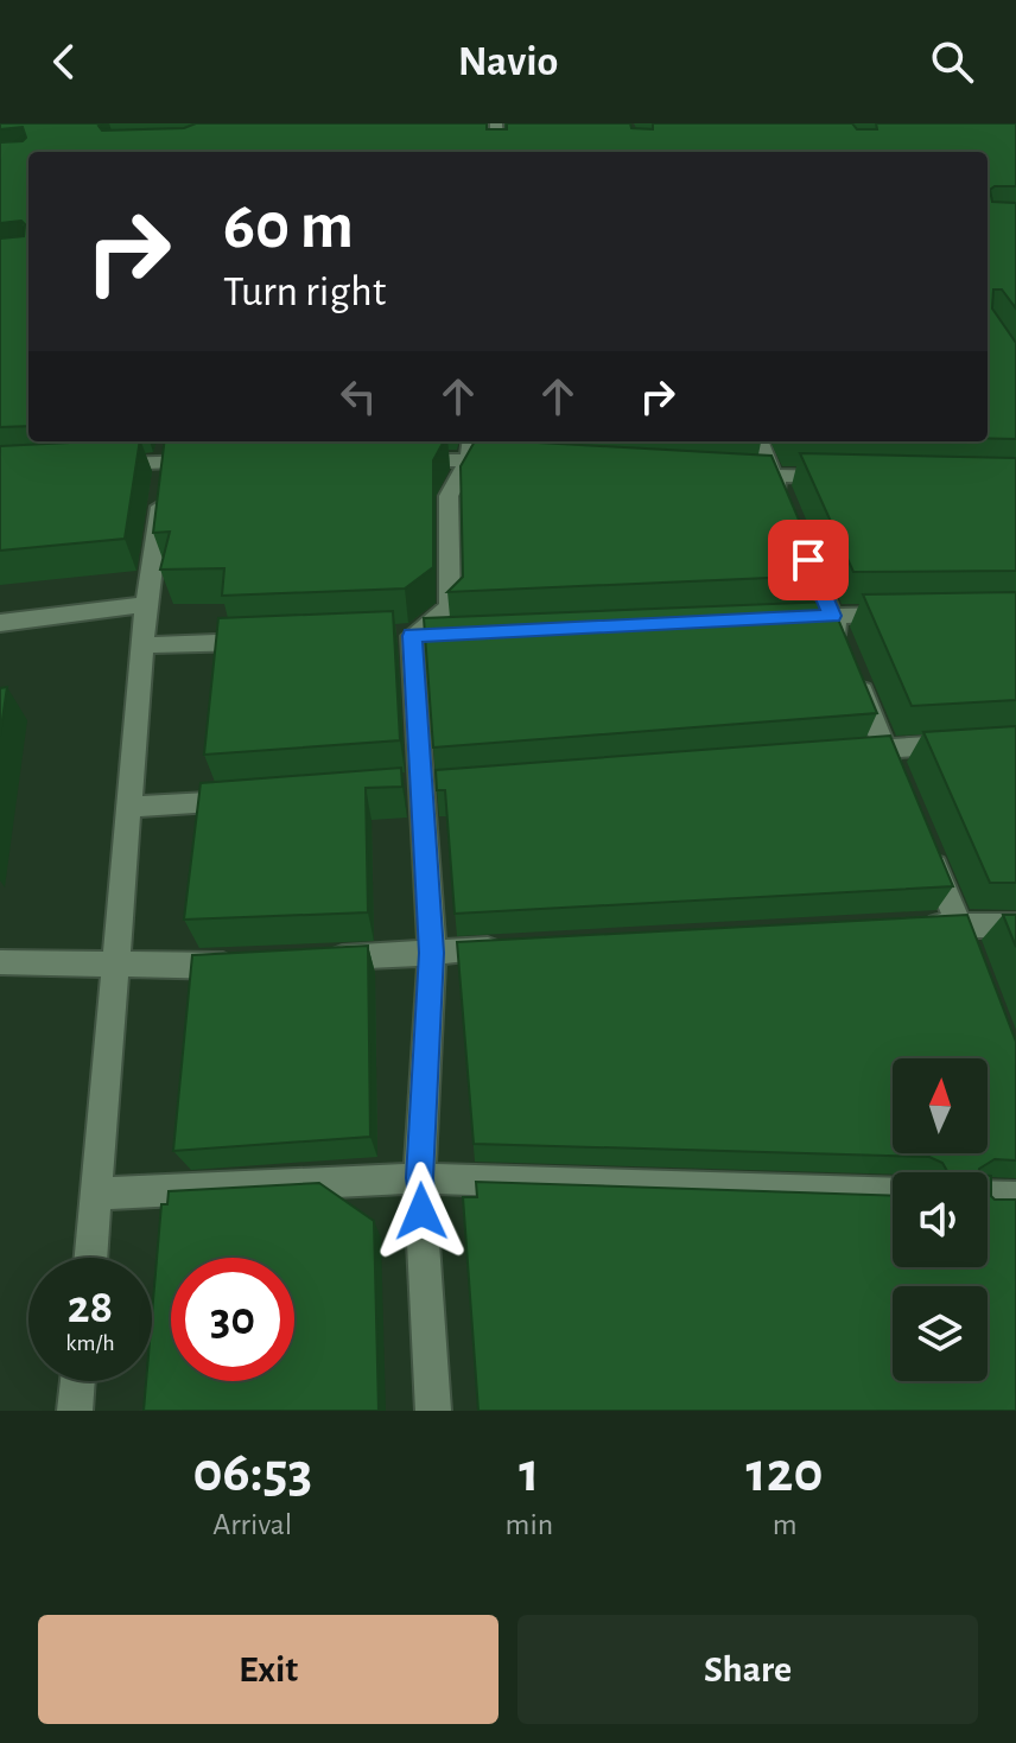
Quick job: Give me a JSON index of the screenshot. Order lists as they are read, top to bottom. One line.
{"north":"top","page":{"header":"Navio","turn":["60 m","Turn right"],"speed":"28 km/h","limit":"30","eta":["06:53","Arrival","1","min","120","m"],"buttons":["Exit","Share"]}}
